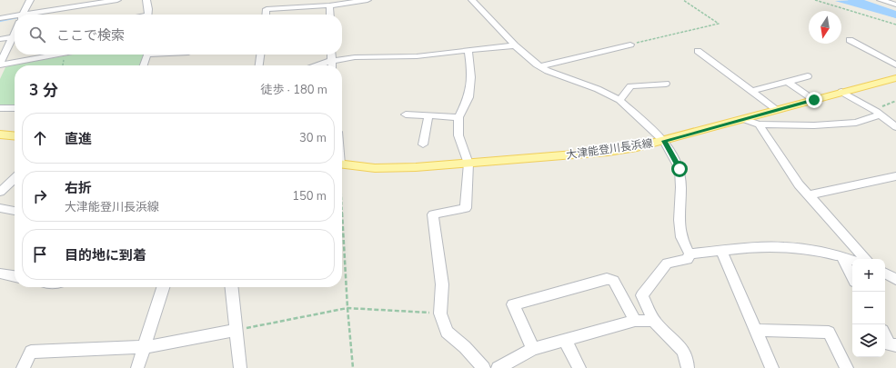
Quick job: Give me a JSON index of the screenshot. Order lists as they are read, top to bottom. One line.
{"streets":{"main road":["大津能登川長浜線"]},"north":"bottom","page":{"search":"ここで検索","heading":["3 分","徒歩 · 180 m"],"list":[["直進","30 m"],["右折","大津能登川長浜線","150 m"],"目的地に到着"],"map_buttons":["+","−"]}}
